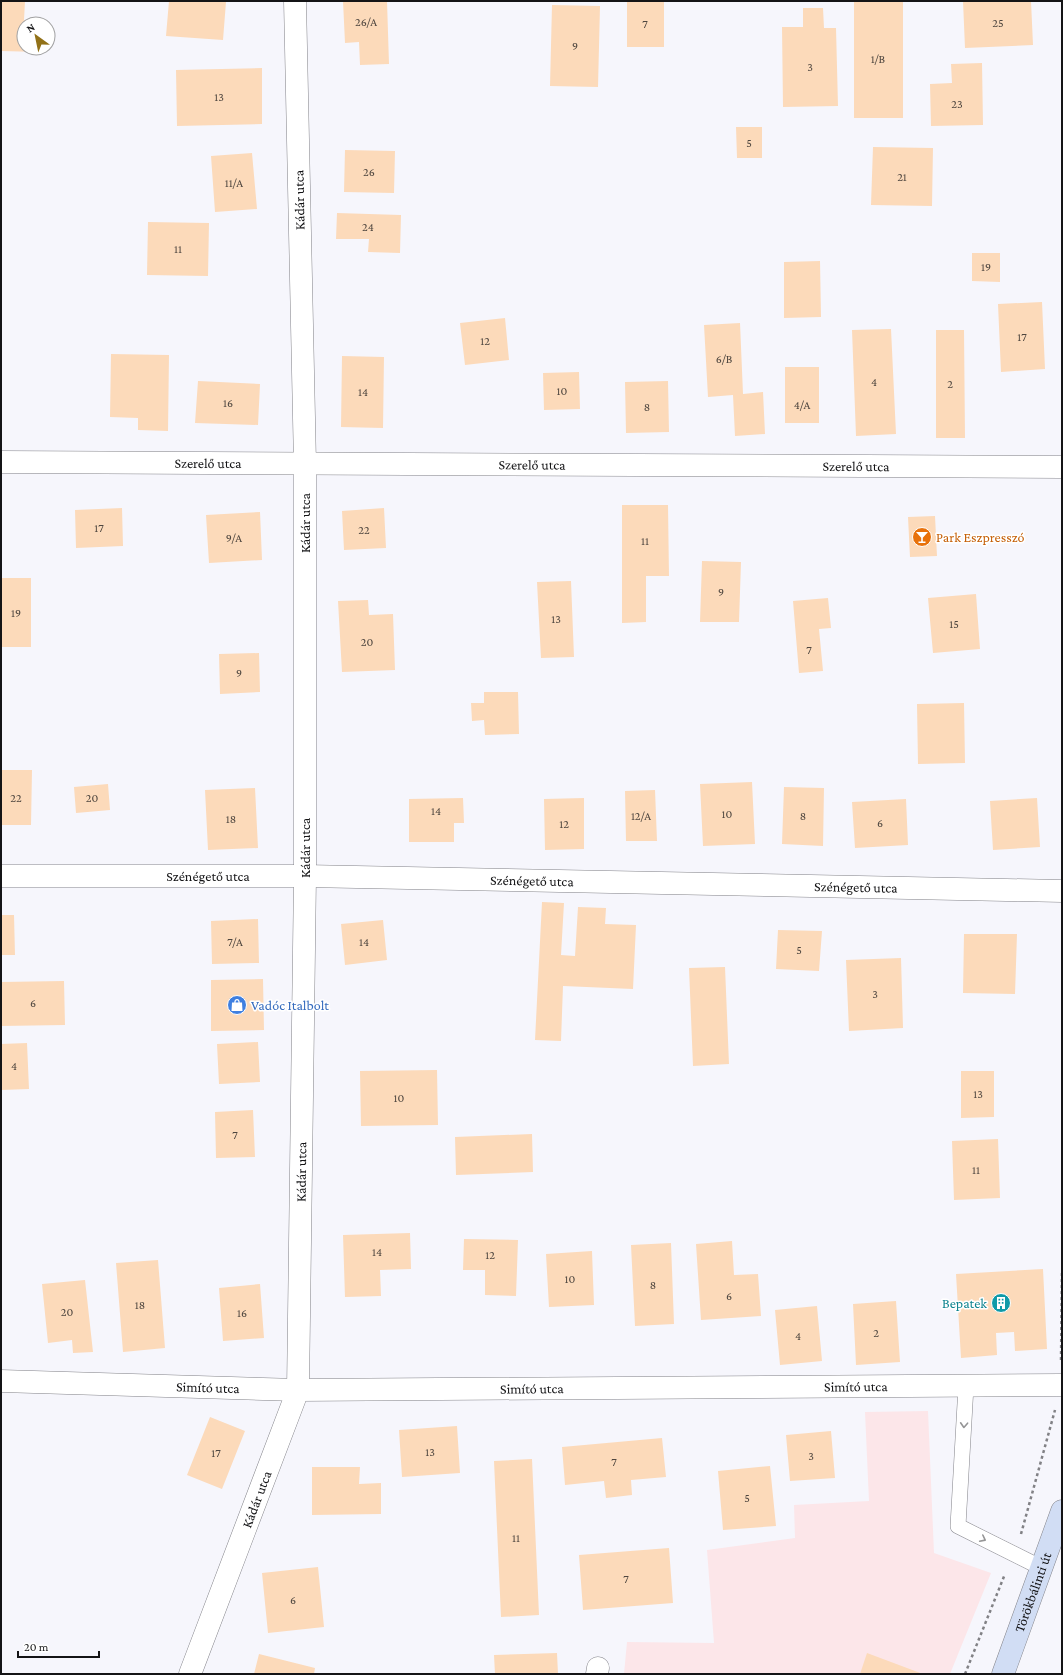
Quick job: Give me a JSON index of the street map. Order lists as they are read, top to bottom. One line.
{"streets":{"main road":["Törökbálinti út"],"street":["Kádár utca","Szerelő utca","Szénégető utca","Simító utca"]},"crossings":[["Kádár utca","Szerelő utca"],["Kádár utca","Szénégető utca"],["Kádár utca","Simító utca"]],"places":{"bar":["Park Eszpresszó"],"shop":["Vadóc Italbolt"],"building":["Bepatek"]},"house_numbers":["26/A","25","7","9","1/B","3","13","23","5","26","21","11/A","24","11","19","17","12","6/B","4","2","10","14","16","4/A","8","17","22","9/A","11","9","19","13","15","20","7","9","22","20","14","10","12/A","8","18","6","12","7/A","14","5","3","6","4","13","10","7","11","14","12","10","8","6","18","20","16","2","4","13","17","3","7","5","11","7","6"],"scale_bar":"20 m","north":"top left"}
